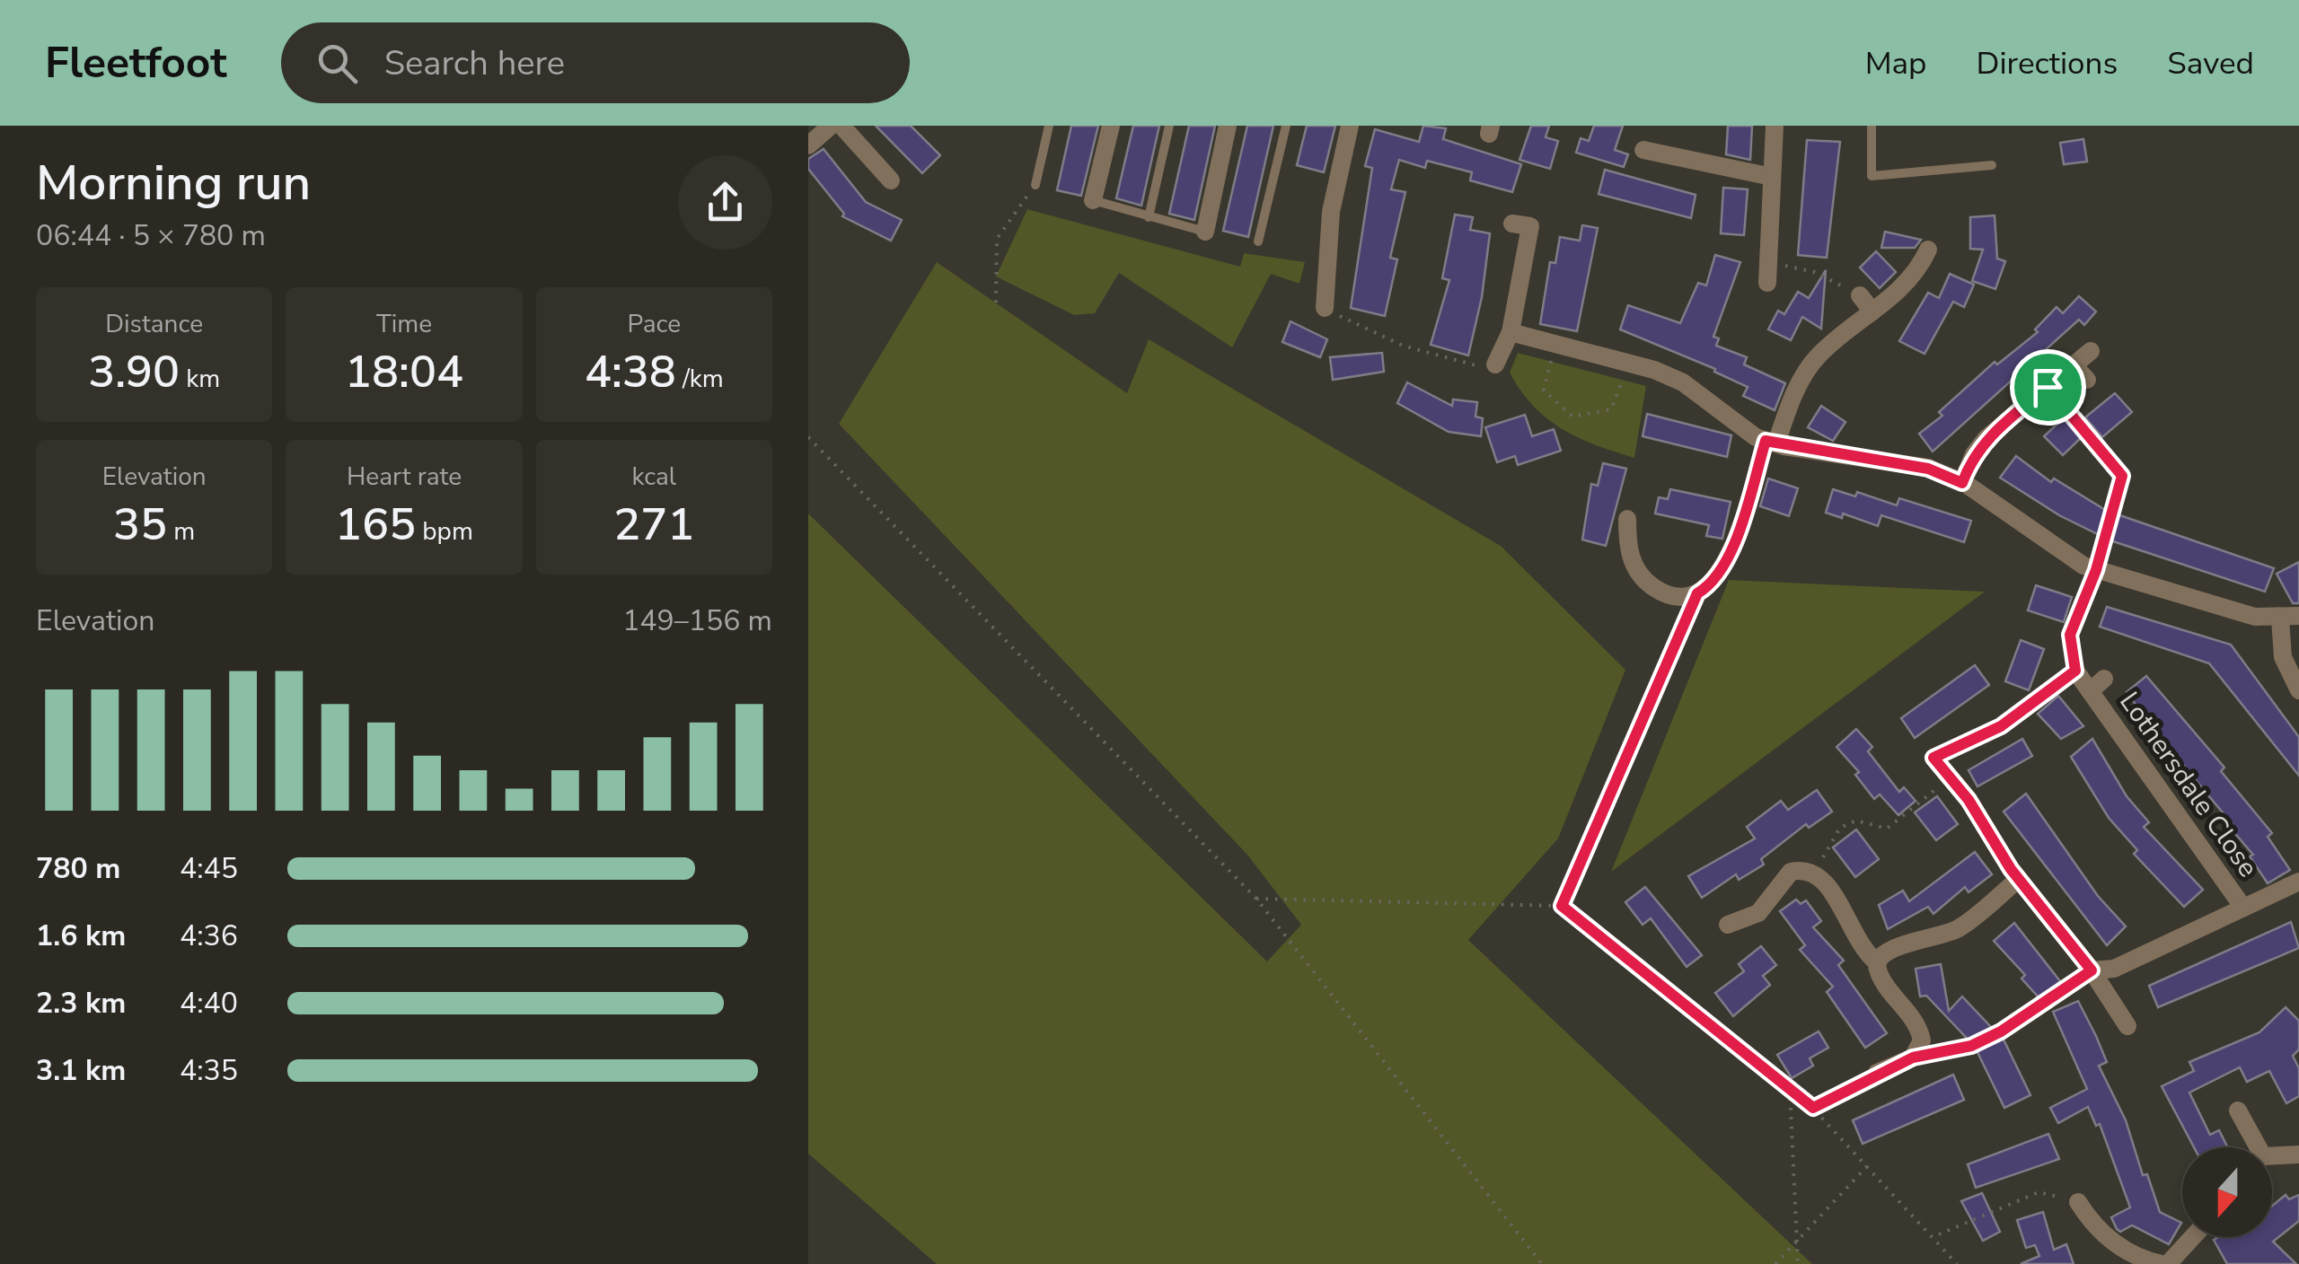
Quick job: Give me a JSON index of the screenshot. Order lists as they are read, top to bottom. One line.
{"streets":{"street":["Lothersdale Close"]},"north":"bottom","page":{"header":"Fleetfoot","search":"Search here","nav":["Map","Directions","Saved"],"heading":["Morning run","06:44 · 5 × 780 m"],"stats":[["Distance","3.90 km"],["Time","18:04"],["Pace","4:38 /km"],["Elevation","35 m"],["Heart rate","165 bpm"],["kcal","271"]],"chart":["Elevation","149–156 m"],"list":[{"name":"780 m","note":"4:45"},{"name":"1.6 km","note":"4:36"},{"name":"2.3 km","note":"4:40"},{"name":"3.1 km","note":"4:35"}]}}
